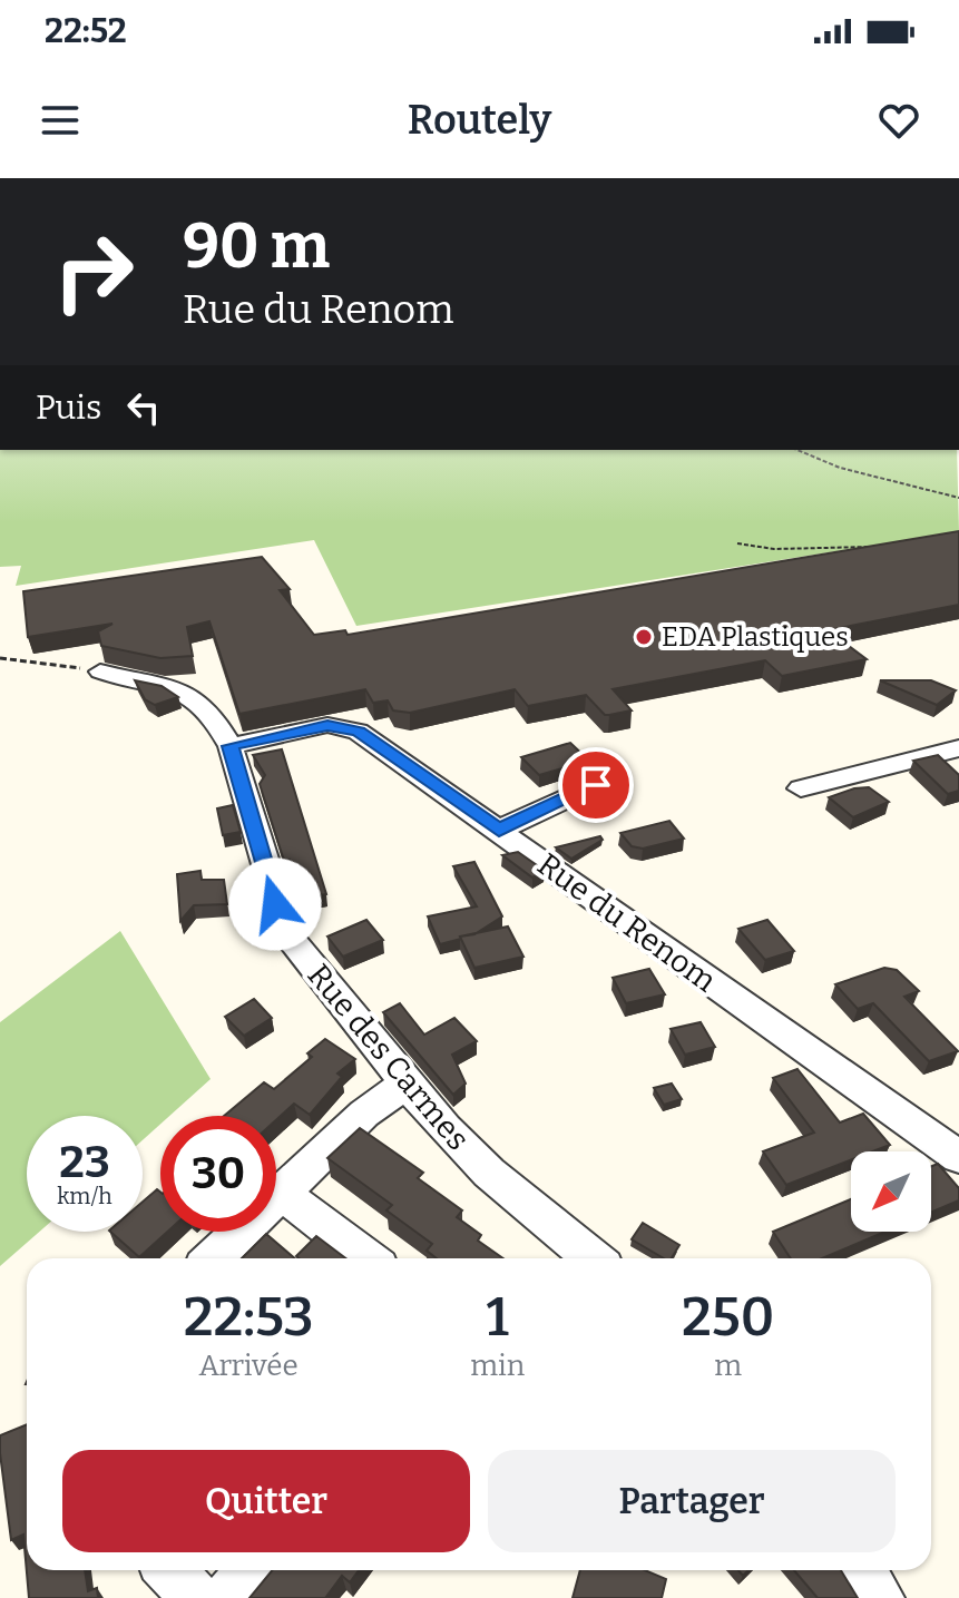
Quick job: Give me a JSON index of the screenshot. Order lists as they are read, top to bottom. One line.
{"streets":{"street":["Rue du Renom","Rue des Carmes"]},"crossings":[["Rue du Renom","Rue des Carmes"]],"places":["EDA Plastiques"],"north":"bottom left","page":{"status":"22:52","header":"Routely","turn":["90 m","Rue du Renom"],"then":"Puis","speed":"23 km/h","limit":"30","eta":["22:53","Arrivée","1","min","250","m"],"buttons":["Quitter","Partager"]}}
